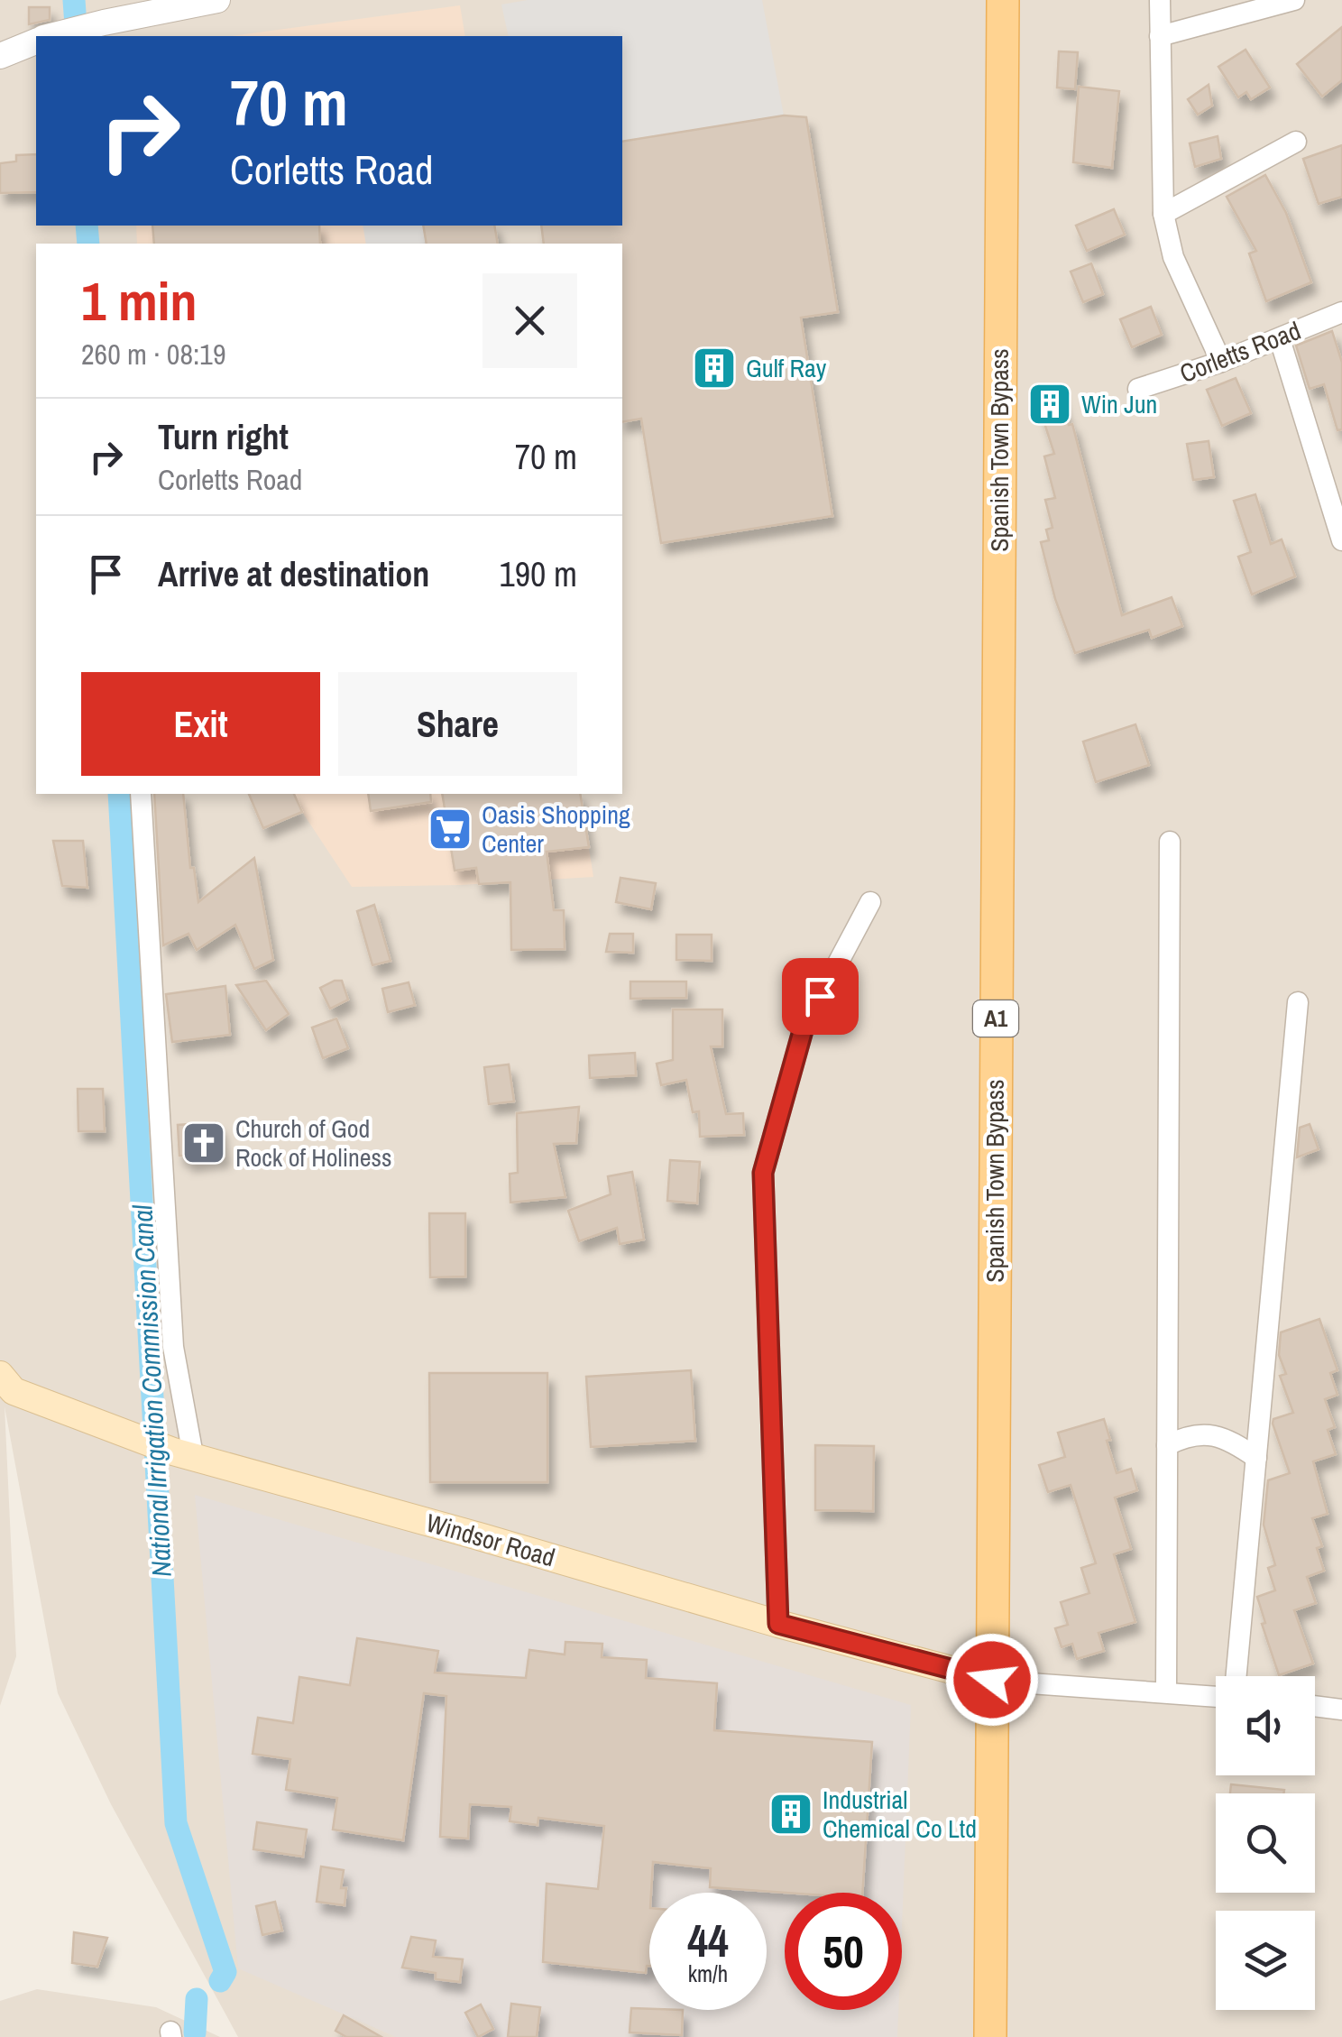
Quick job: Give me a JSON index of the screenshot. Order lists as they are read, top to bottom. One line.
{"streets":{"main road":["Spanish Town Bypass","A1","Windsor Road"],"street":["Corletts Road"]},"crossings":[["Spanish Town Bypass","Windsor Road"]],"water":["National Irrigation Commission Canal"],"places":{"building":["Gulf Ray","Win Jun","Industrial Chemical Co Ltd"],"supermarket":["Oasis Shopping Center"],"church":["Church of God Rock of Holiness"]},"page":{"turn":["70 m","Corletts Road"],"heading":["1 min","260 m · 08:19"],"list":[{"name":"Turn right","note":"Corletts Road","value":"70 m"},{"name":"Arrive at destination","value":"190 m"}],"buttons":["Exit","Share"],"speed":"44 km/h","limit":"50"}}
